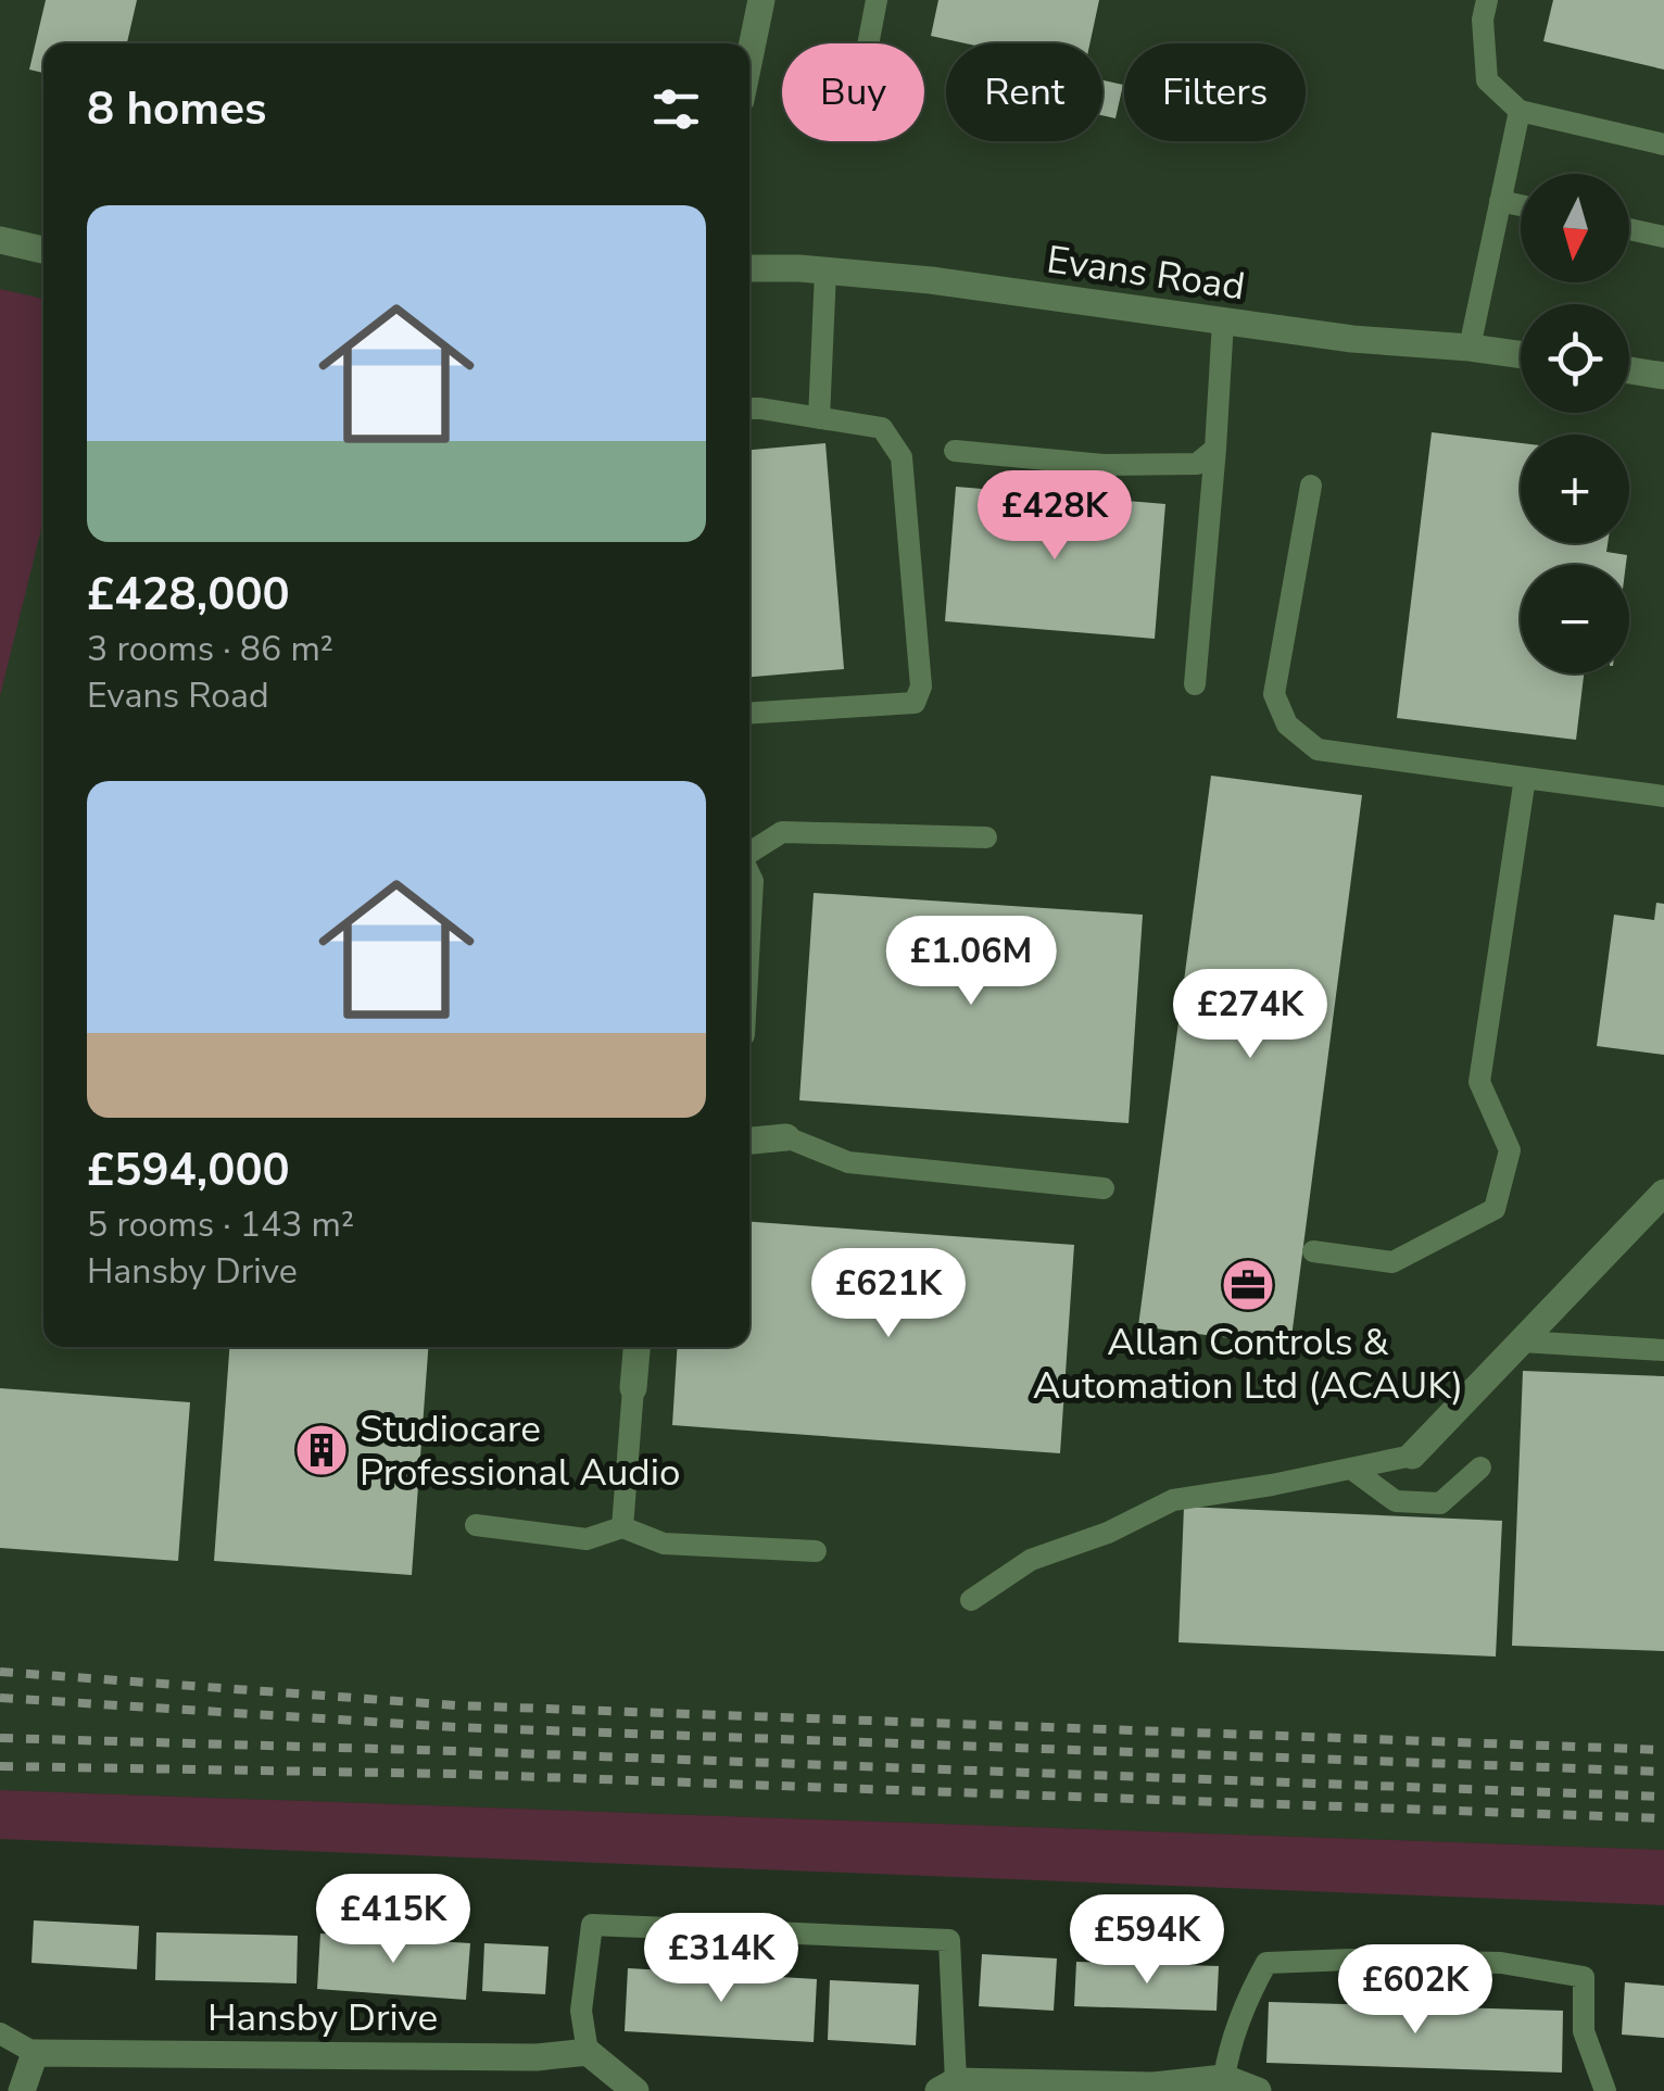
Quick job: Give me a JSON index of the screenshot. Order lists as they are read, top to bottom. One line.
{"streets":{"street":["Evans Road","Hansby Drive"]},"places":{"office":["Allan Controls & Automation Ltd (ACAUK)"],"building":["Studiocare Professional Audio"]},"north":"bottom","page":{"chip":["Buy","Rent","Filters"],"heading":"8 homes","map_buttons":["+","−"],"list":[{"name":"£428,000","note":"3 rooms · 86 m² · Evans Road"},{"name":"£594,000","note":"5 rooms · 143 m² · Hansby Drive"}],"price":["£428K","£1.06M","£274K","£621K","£415K","£594K","£314K","£602K"]}}
